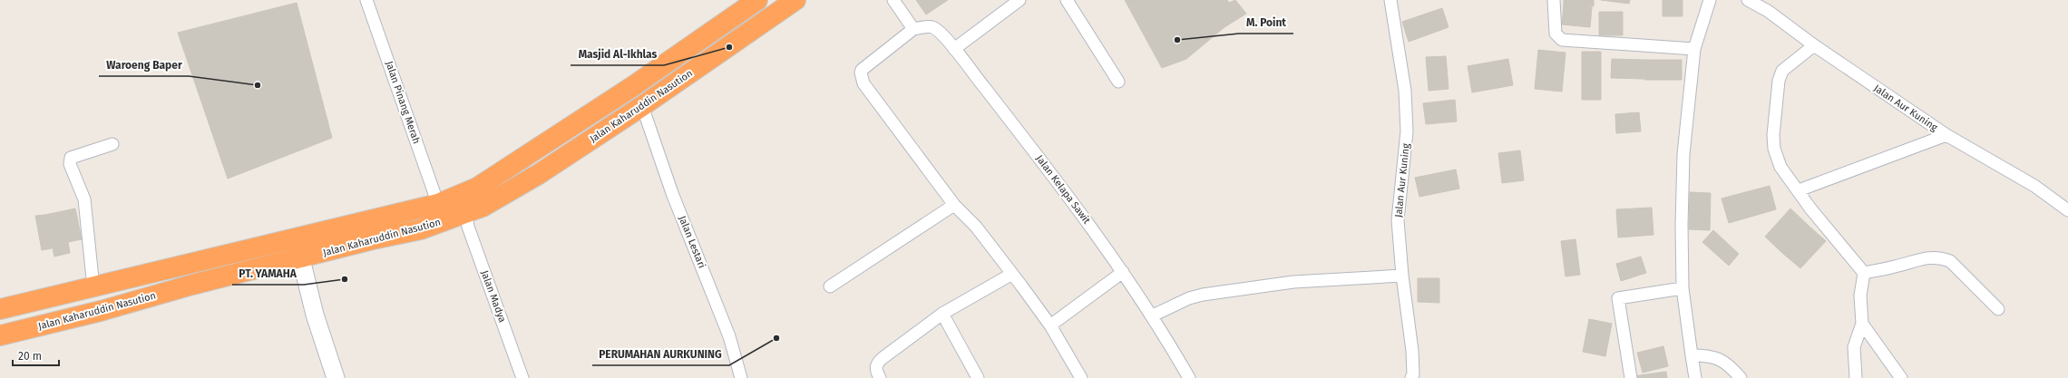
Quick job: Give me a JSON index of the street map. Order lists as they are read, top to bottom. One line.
{"streets":{"highway":["Jalan Kaharuddin Nasution"],"street":["Jalan Pinang Merah","Jalan Aur Kuning","Jalan Kelapa Sawit","Jalan Lestari","Jalan Madya"]},"crossings":[["Jalan Pinang Merah","Jalan Kaharuddin Nasution"],["Jalan Kaharuddin Nasution","Jalan Lestari"],["Jalan Kaharuddin Nasution","Jalan Madya"]],"places":["M. Point","Masjid Al-Ikhlas","Waroeng Baper","PT. YAMAHA","PERUMAHAN AURKUNING"],"scale_bar":"20 m"}
